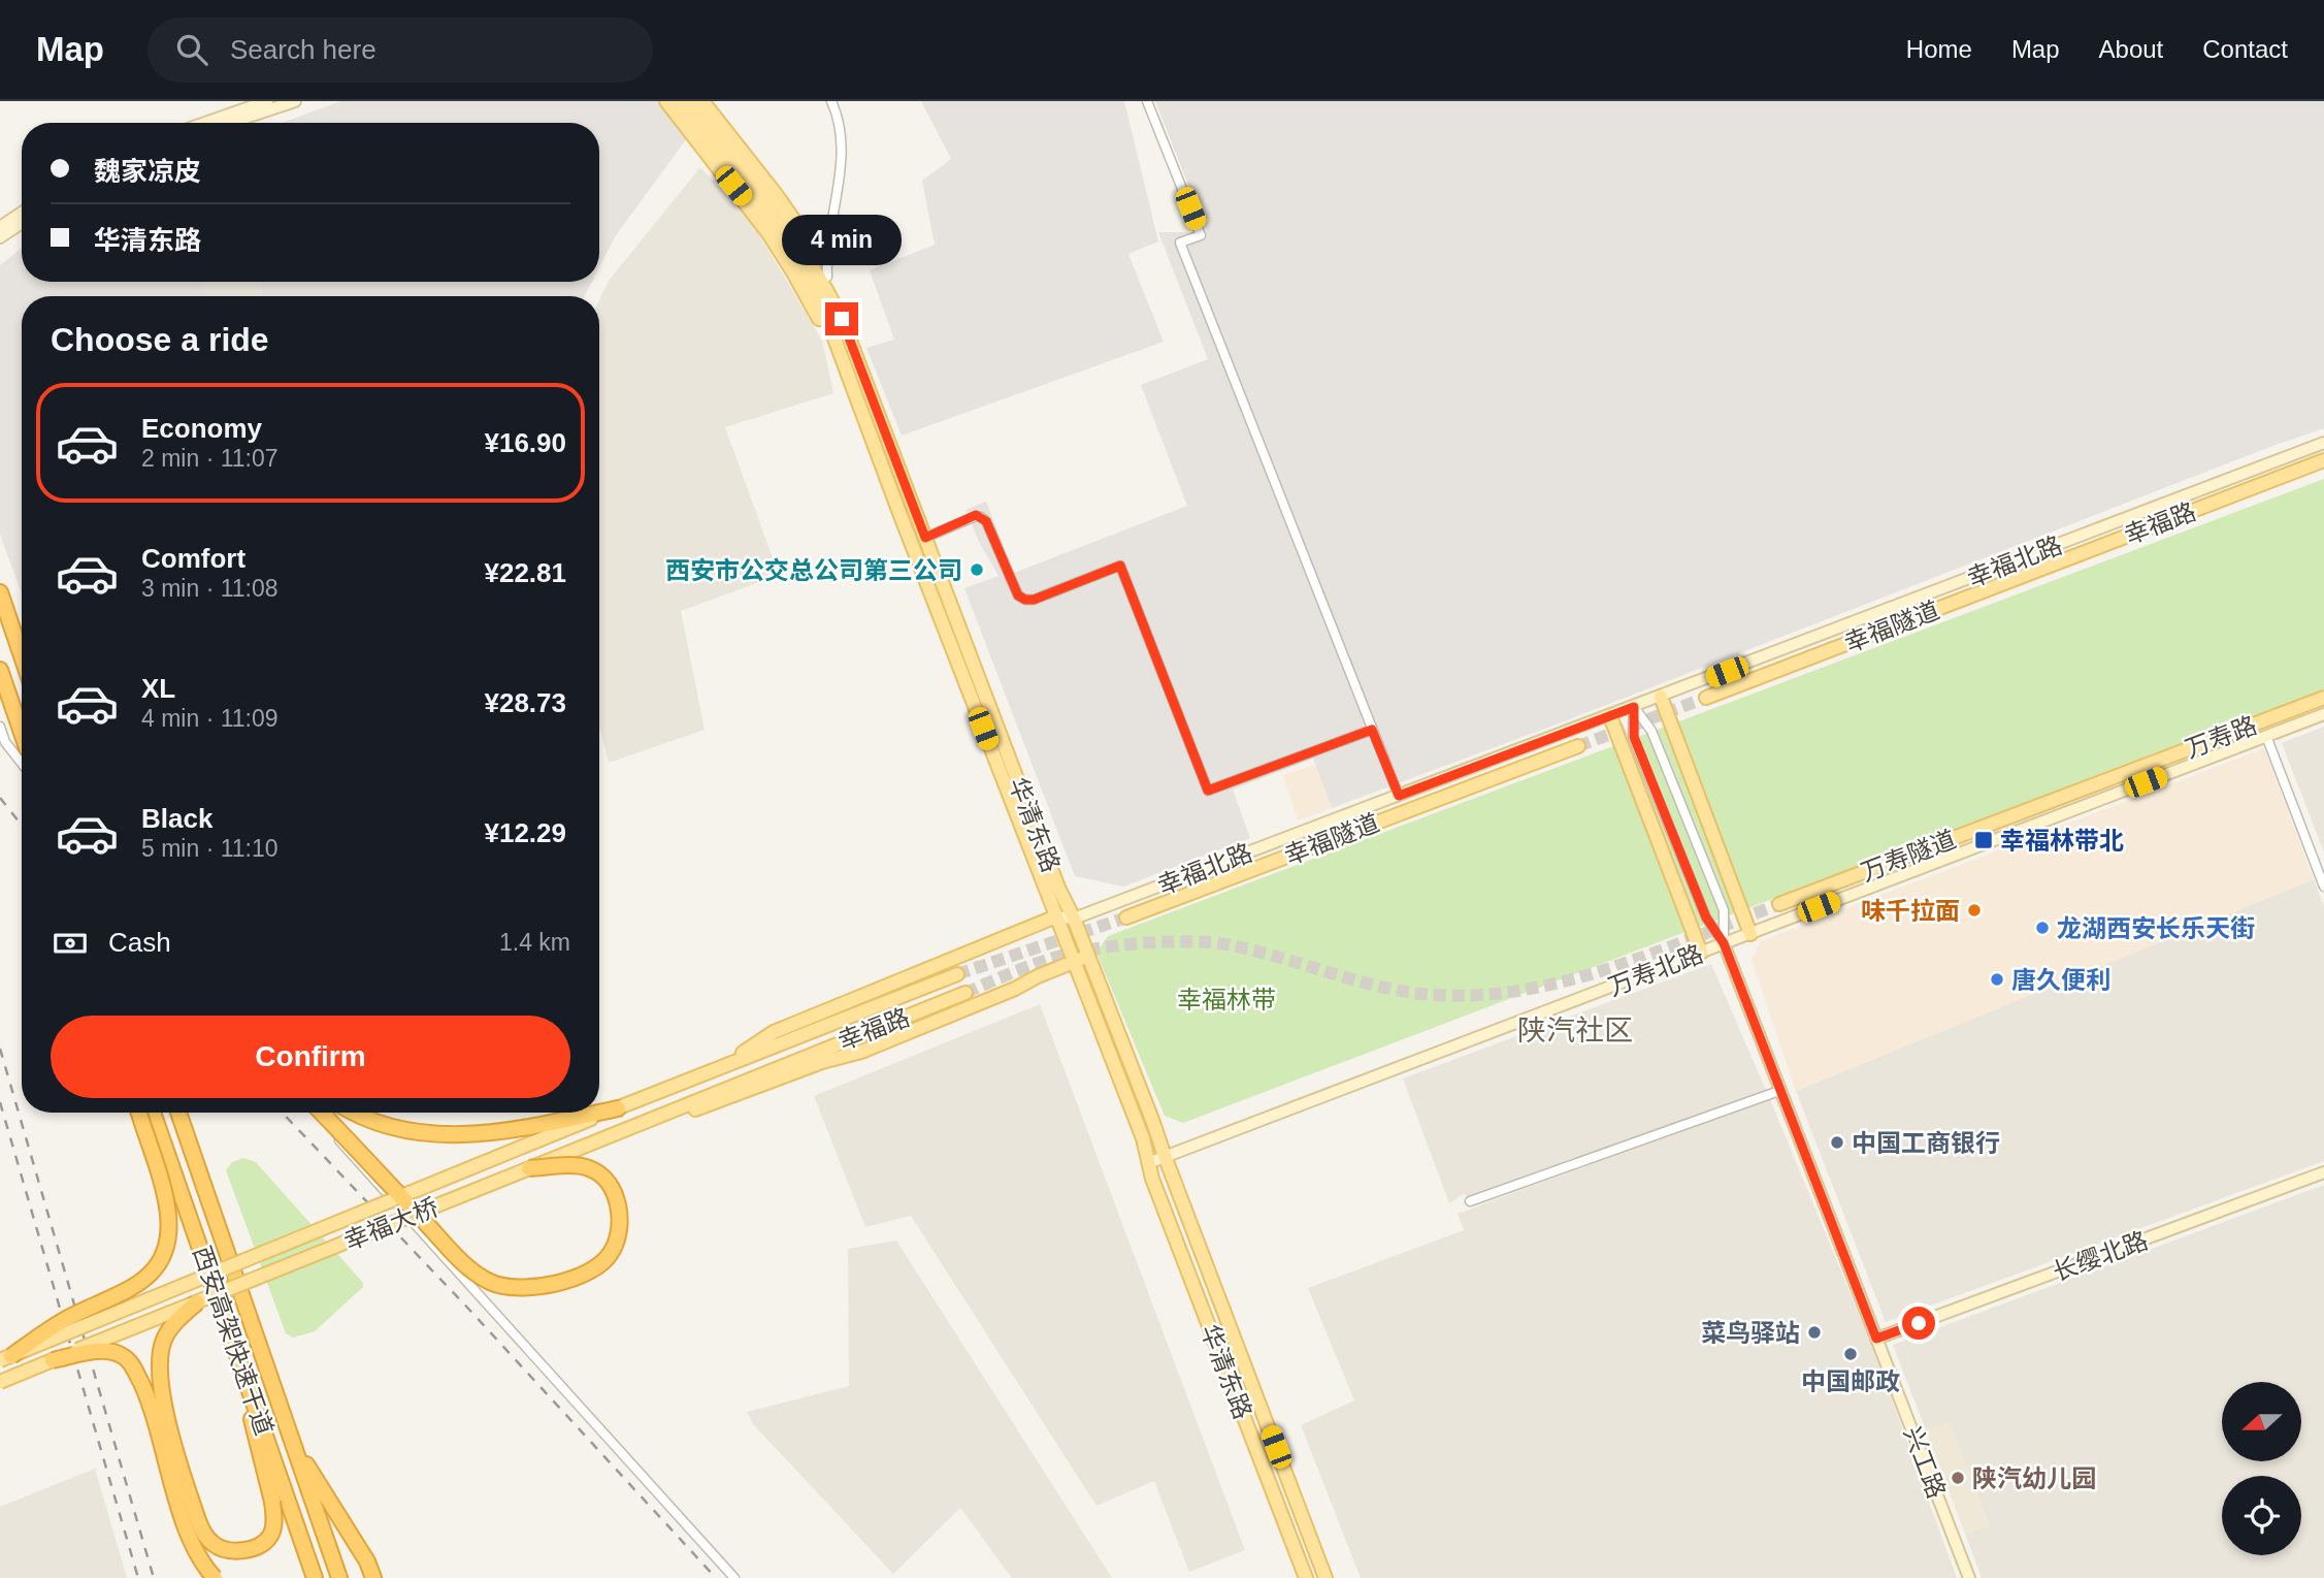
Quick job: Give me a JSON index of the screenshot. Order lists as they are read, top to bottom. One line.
{"streets":{"highway":["西安高架快速干道"],"main road":["幸福路","幸福北路","幸福隧道","万寿路","华清东路","万寿隧道","万寿北路","幸福大桥","长缨北路","兴工路"]},"crossings":[["幸福路","幸福隧道"],["幸福路","幸福大桥"],["幸福北路","华清东路"],["幸福北路","兴工路"],["万寿路","万寿隧道"],["华清东路","万寿北路"],["万寿北路","兴工路"],["长缨北路","兴工路"]],"districts":["陕汽社区"],"parks":["幸福林带"],"places":{"other":["西安市公交总公司第三公司","味千拉面","龙湖西安长乐天街","唐久便利","中国工商银行","菜鸟驿站","中国邮政","陕汽幼儿园"],"transit":["幸福林带北"]},"north":"left","page":{"header":"Map","search":"Search here","nav":["Home","Map","About","Contact"],"banner":["魏家凉皮","华清东路"],"bubble":"4 min","heading":"Choose a ride","list":[{"name":"Economy","note":"2 min · 11:07","value":"¥16.90"},{"name":"Comfort","note":"3 min · 11:08","value":"¥22.81"},{"name":"XL","note":"4 min · 11:09","value":"¥28.73"},{"name":"Black","note":"5 min · 11:10","value":"¥12.29"}],"pay":["Cash","1.4 km"],"buttons":"Confirm"}}
